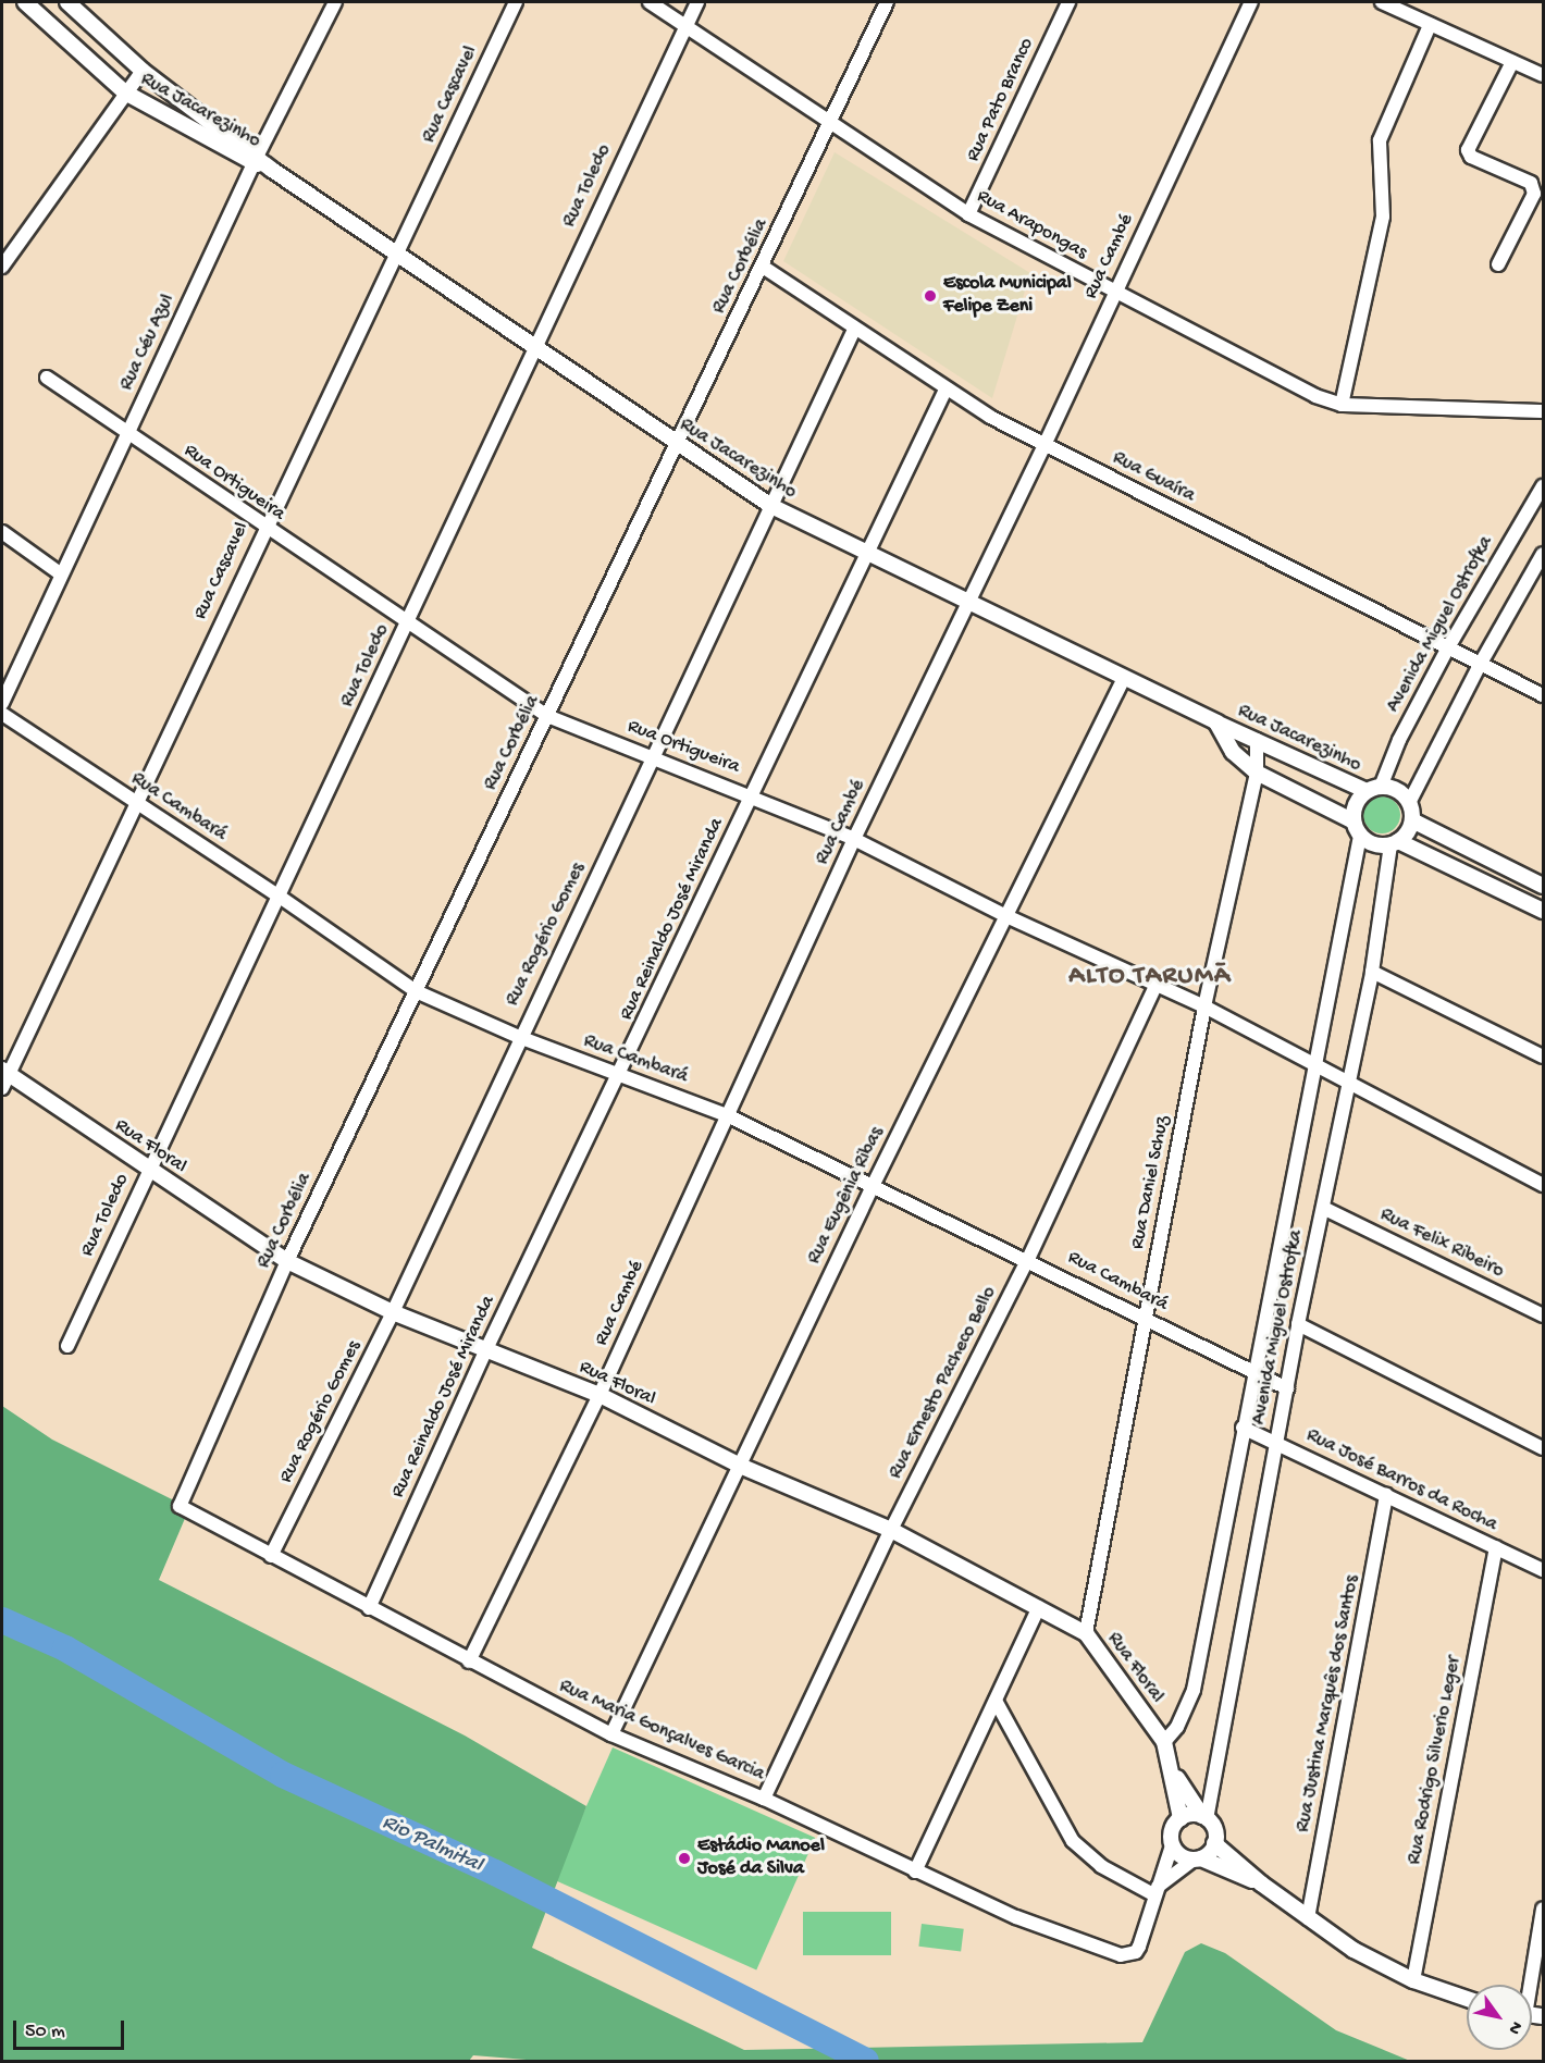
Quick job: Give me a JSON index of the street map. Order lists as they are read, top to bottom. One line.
{"streets":{"street":["Rua Cascavel","Rua Pato Branco","Rua Jacarezinho","Rua Toledo","Rua Arapongas","Rua Cambé","Rua Corbélia","Rua Céu Azul","Rua Guaíra","Rua Ortigueira","Avenida Miguel Ostrofka","Rua Cambará","Rua Reinaldo José Miranda","Rua Rogério Gomes","Rua Floral","Rua Daniel Schuz","Rua Eugênia Ribas","Rua Felix Ribeiro","Rua Ernesto Pacheco Bello","Rua José Barros da Rocha","Rua Justina Marquês dos Santos","Rua Maria Gonçalves Garcia","Rua Rodrigo Silverio Leger"]},"crossings":[["Rua Cascavel","Rua Jacarezinho"],["Rua Cascavel","Rua Ortigueira"],["Rua Cascavel","Rua Cambará"],["Rua Cascavel","Rua Floral"],["Rua Pato Branco","Rua Arapongas"],["Rua Jacarezinho","Rua Toledo"],["Rua Jacarezinho","Rua Cambé"],["Rua Jacarezinho","Rua Corbélia"],["Rua Jacarezinho","Rua Céu Azul"],["Rua Jacarezinho","Avenida Miguel Ostrofka"],["Rua Jacarezinho","Rua Reinaldo José Miranda"],["Rua Jacarezinho","Rua Rogério Gomes"],["Rua Jacarezinho","Rua Daniel Schuz"],["Rua Jacarezinho","Rua Eugênia Ribas"],["Rua Toledo","Rua Arapongas"],["Rua Toledo","Rua Ortigueira"],["Rua Toledo","Rua Cambará"],["Rua Toledo","Rua Floral"],["Rua Arapongas","Rua Cambé"],["Rua Arapongas","Rua Corbélia"],["Rua Cambé","Rua Guaíra"],["Rua Cambé","Rua Ortigueira"],["Rua Cambé","Rua Cambará"],["Rua Cambé","Rua Floral"],["Rua Cambé","Rua Maria Gonçalves Garcia"],["Rua Corbélia","Rua Guaíra"],["Rua Corbélia","Rua Ortigueira"],["Rua Corbélia","Rua Cambará"],["Rua Corbélia","Rua Floral"],["Rua Corbélia","Rua Maria Gonçalves Garcia"],["Rua Céu Azul","Rua Ortigueira"],["Rua Guaíra","Avenida Miguel Ostrofka"],["Rua Guaíra","Rua Reinaldo José Miranda"],["Rua Guaíra","Rua Rogério Gomes"],["Rua Ortigueira","Avenida Miguel Ostrofka"],["Rua Ortigueira","Rua Reinaldo José Miranda"],["Rua Ortigueira","Rua Rogério Gomes"],["Rua Ortigueira","Rua Daniel Schuz"],["Rua Ortigueira","Rua Eugênia Ribas"],["Rua Ortigueira","Rua Ernesto Pacheco Bello"],["Avenida Miguel Ostrofka","Rua Cambará"],["Avenida Miguel Ostrofka","Rua Floral"],["Avenida Miguel Ostrofka","Rua Felix Ribeiro"],["Avenida Miguel Ostrofka","Rua José Barros da Rocha"],["Rua Cambará","Rua Reinaldo José Miranda"],["Rua Cambará","Rua Rogério Gomes"],["Rua Cambará","Rua Daniel Schuz"],["Rua Cambará","Rua Eugênia Ribas"],["Rua Cambará","Rua Ernesto Pacheco Bello"],["Rua Reinaldo José Miranda","Rua Floral"],["Rua Reinaldo José Miranda","Rua Maria Gonçalves Garcia"],["Rua Rogério Gomes","Rua Floral"],["Rua Rogério Gomes","Rua Maria Gonçalves Garcia"],["Rua Floral","Rua Daniel Schuz"],["Rua Floral","Rua Eugênia Ribas"],["Rua Floral","Rua Ernesto Pacheco Bello"],["Rua Eugênia Ribas","Rua Maria Gonçalves Garcia"],["Rua Ernesto Pacheco Bello","Rua Maria Gonçalves Garcia"],["Rua José Barros da Rocha","Rua Justina Marquês dos Santos"],["Rua José Barros da Rocha","Rua Rodrigo Silverio Leger"]],"districts":["ALTO TARUMÃ"],"water":["Rio Palmital"],"places":["Escola Municipal Felipe Zeni","Estádio Manoel José da Silva"],"scale_bar":"50 m","north":"bottom right"}
